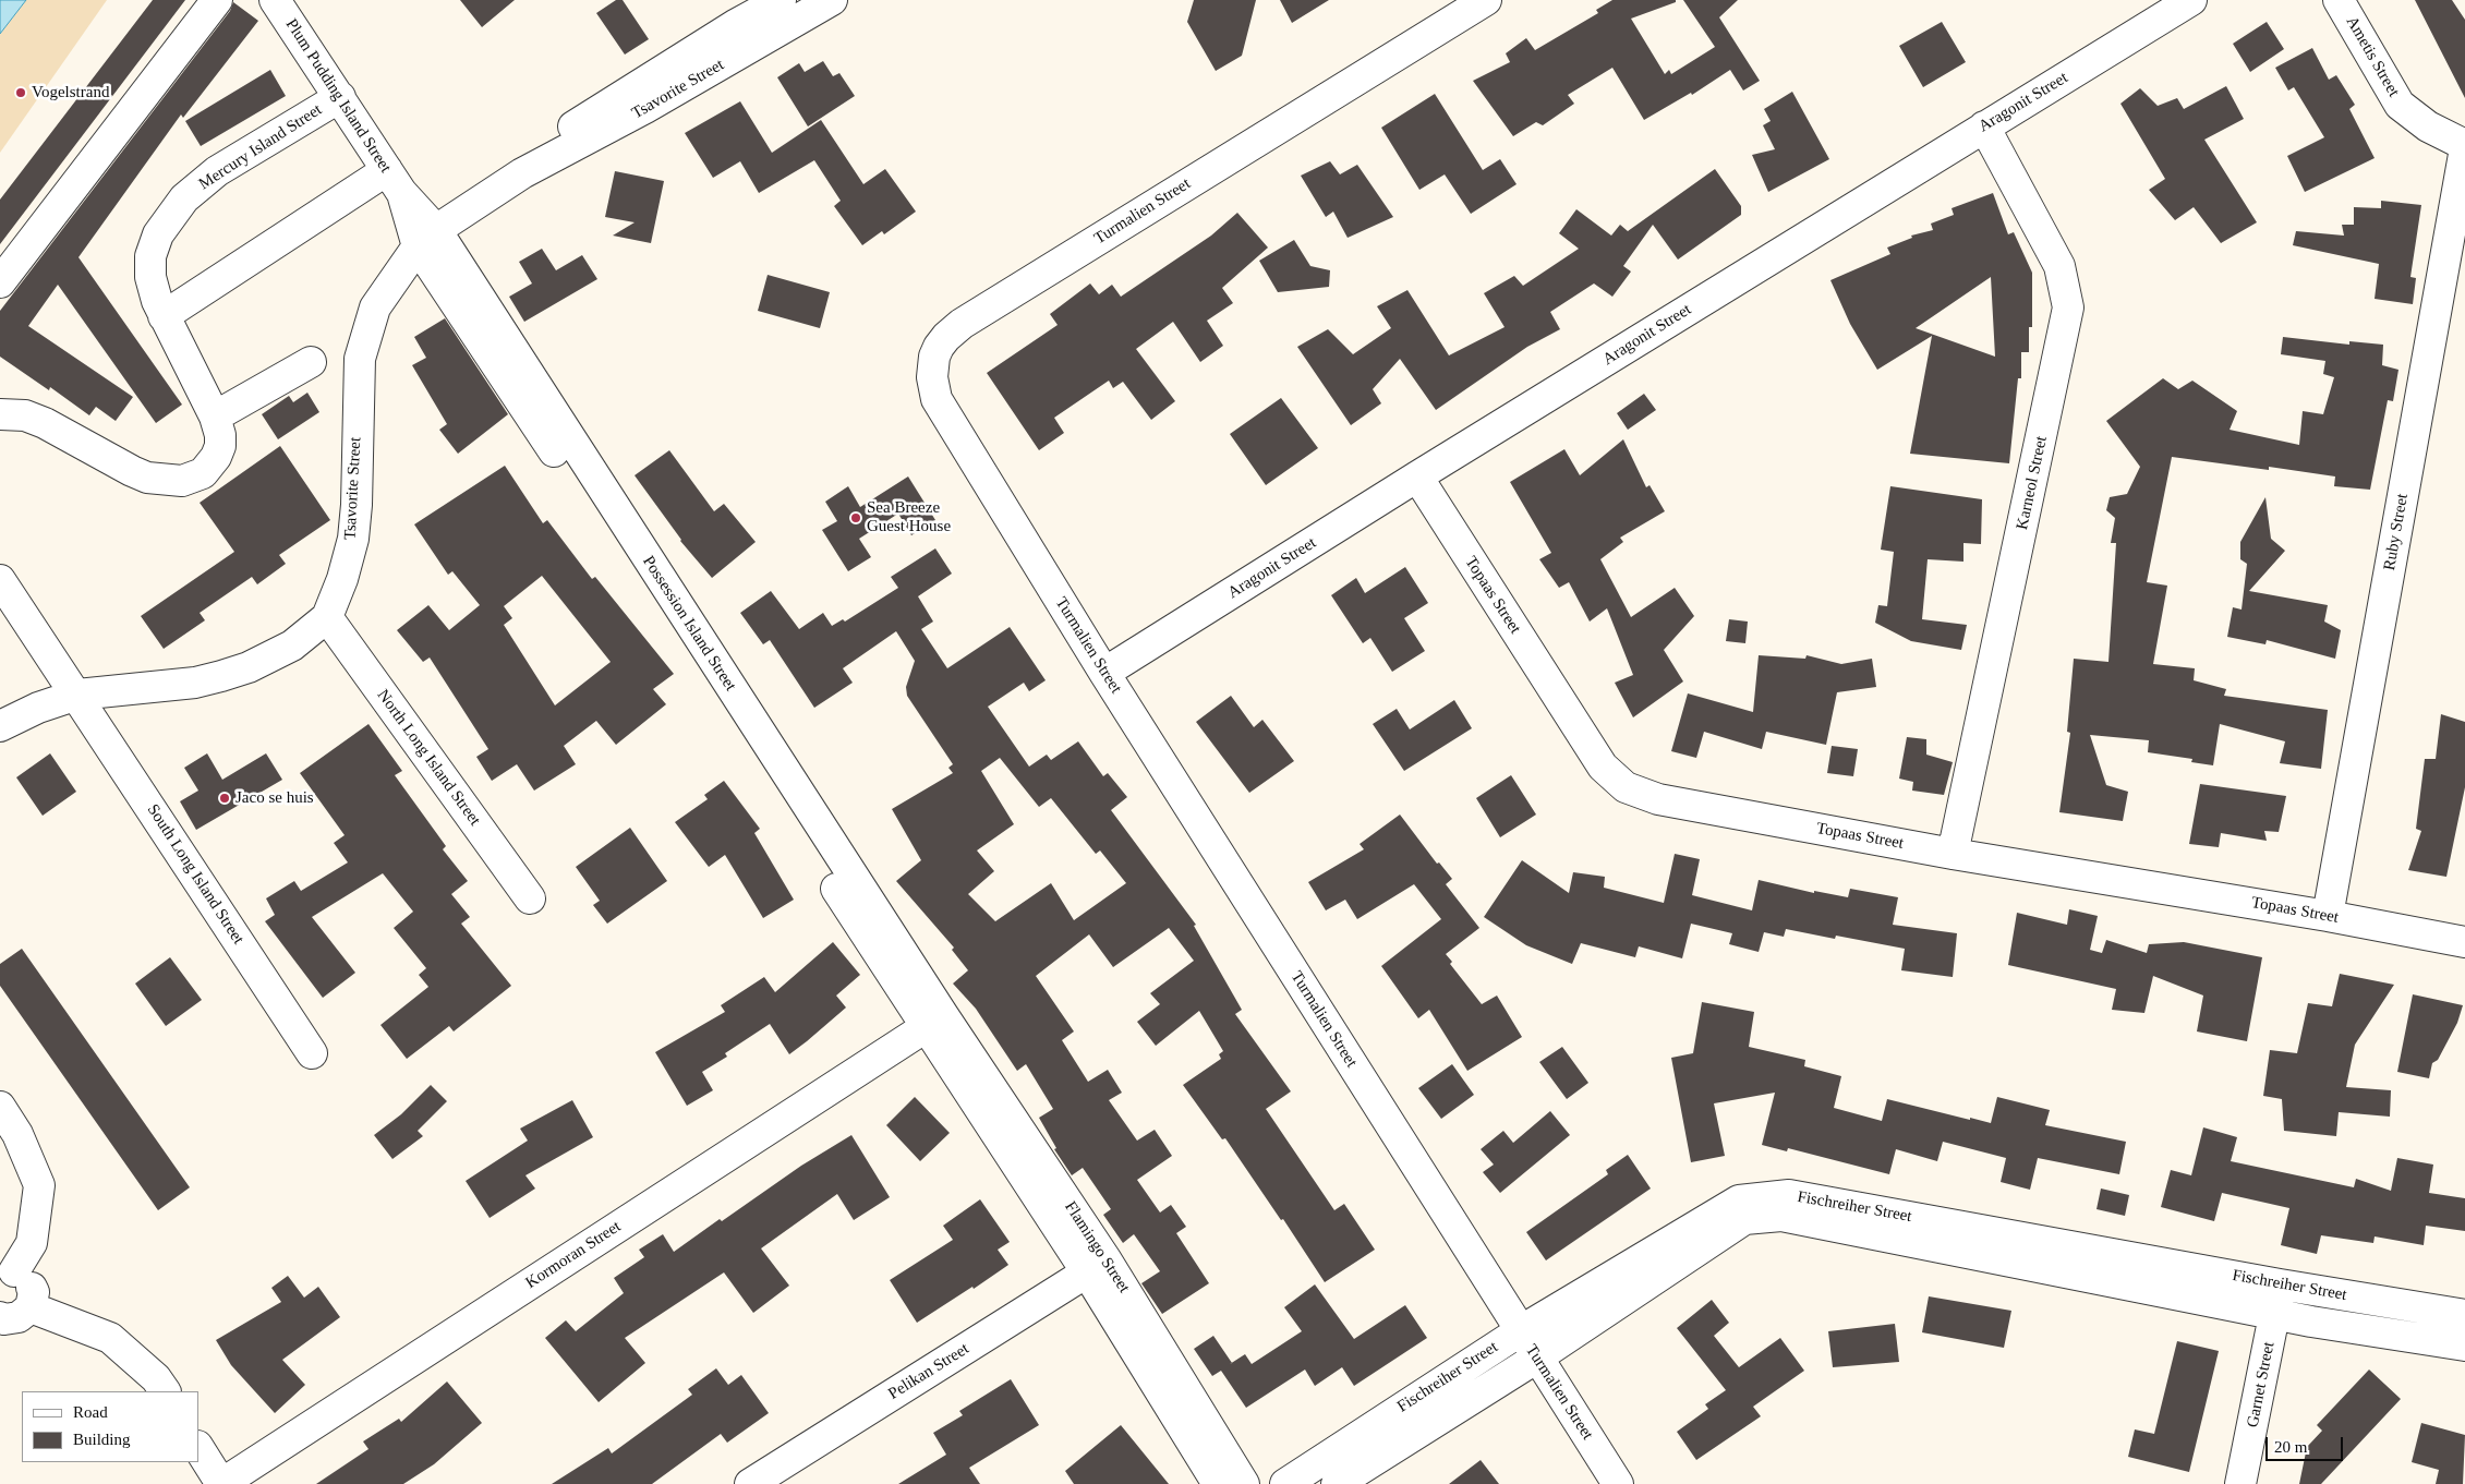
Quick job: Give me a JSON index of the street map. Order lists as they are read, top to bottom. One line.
{"streets":{"street":["Ametis Street","Tsavorite Street","Plum Pudding Island Street","Aragonit Street","Mercury Island Street","Turmalien Street","Karneol Street","Ruby Street","Topaas Street","Possession Island Street","North Long Island Street","South Long Island Street","Fischreiher Street","Flamingo Street","Kormoran Street","Pelikan Street","Garnet Street"]},"crossings":[["Ametis Street","Ruby Street"],["Tsavorite Street","Plum Pudding Island Street"],["Tsavorite Street","Possession Island Street"],["Tsavorite Street","North Long Island Street"],["Tsavorite Street","South Long Island Street"],["Plum Pudding Island Street","Mercury Island Street"],["Plum Pudding Island Street","Possession Island Street"],["Aragonit Street","Turmalien Street"],["Aragonit Street","Karneol Street"],["Aragonit Street","Topaas Street"],["Turmalien Street","Fischreiher Street"],["Karneol Street","Topaas Street"],["Ruby Street","Topaas Street"],["Possession Island Street","Flamingo Street"],["Possession Island Street","Kormoran Street"],["Fischreiher Street","Garnet Street"],["Flamingo Street","Kormoran Street"],["Flamingo Street","Pelikan Street"]],"places":["Vogelstrand","Sea Breeze Guest House","Jaco se huis"],"legend":["Road","Building"],"scale_bar":"20 m"}
